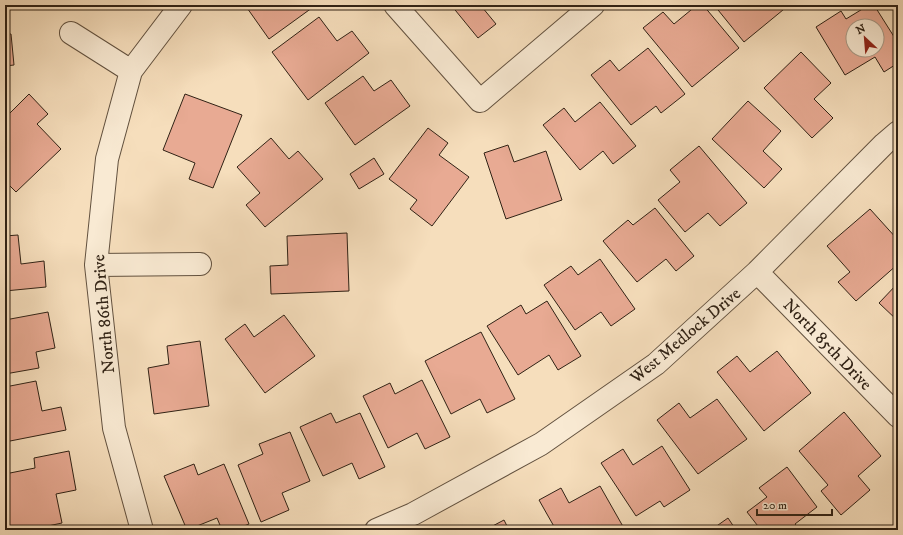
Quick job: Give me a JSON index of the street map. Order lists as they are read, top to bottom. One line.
{"streets":{"street":["North 86th Drive","West Medlock Drive","North 85th Drive"]},"crossings":[["West Medlock Drive","North 85th Drive"]],"scale_bar":"20 m","north":"top left"}
